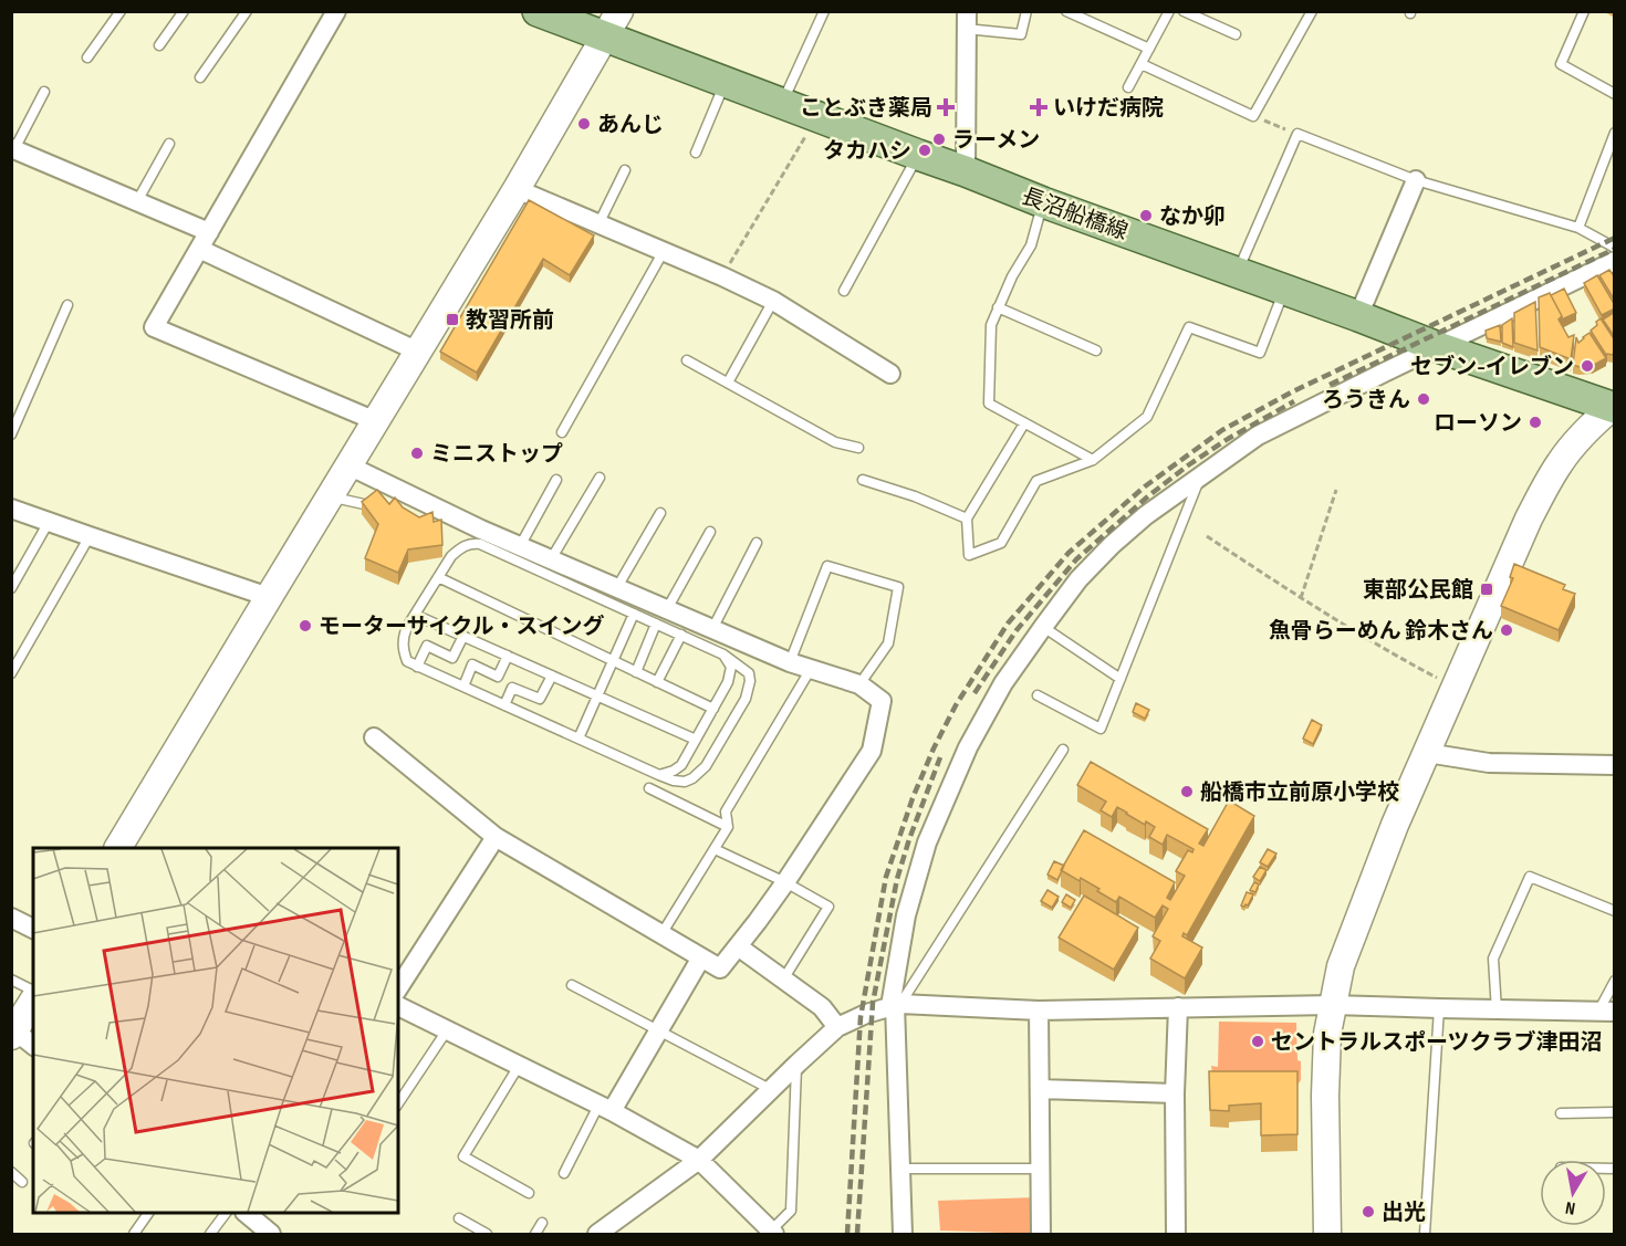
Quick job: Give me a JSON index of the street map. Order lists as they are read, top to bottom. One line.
{"streets":{"main road":["長沼船橋線"]},"places":{"health":["ことぶき薬局","いけだ病院"],"other":["あんじ","ラーメン","タカハシ","なか卯","セブン-イレブン","ろうきん","ローソン","ミニストップ","モーターサイクル・スイング","魚骨らーめん 鈴木さん","船橋市立前原小学校","セントラルスポーツクラブ津田沼","出光"],"transit":["教習所前","東部公民館"]},"north":"bottom"}
